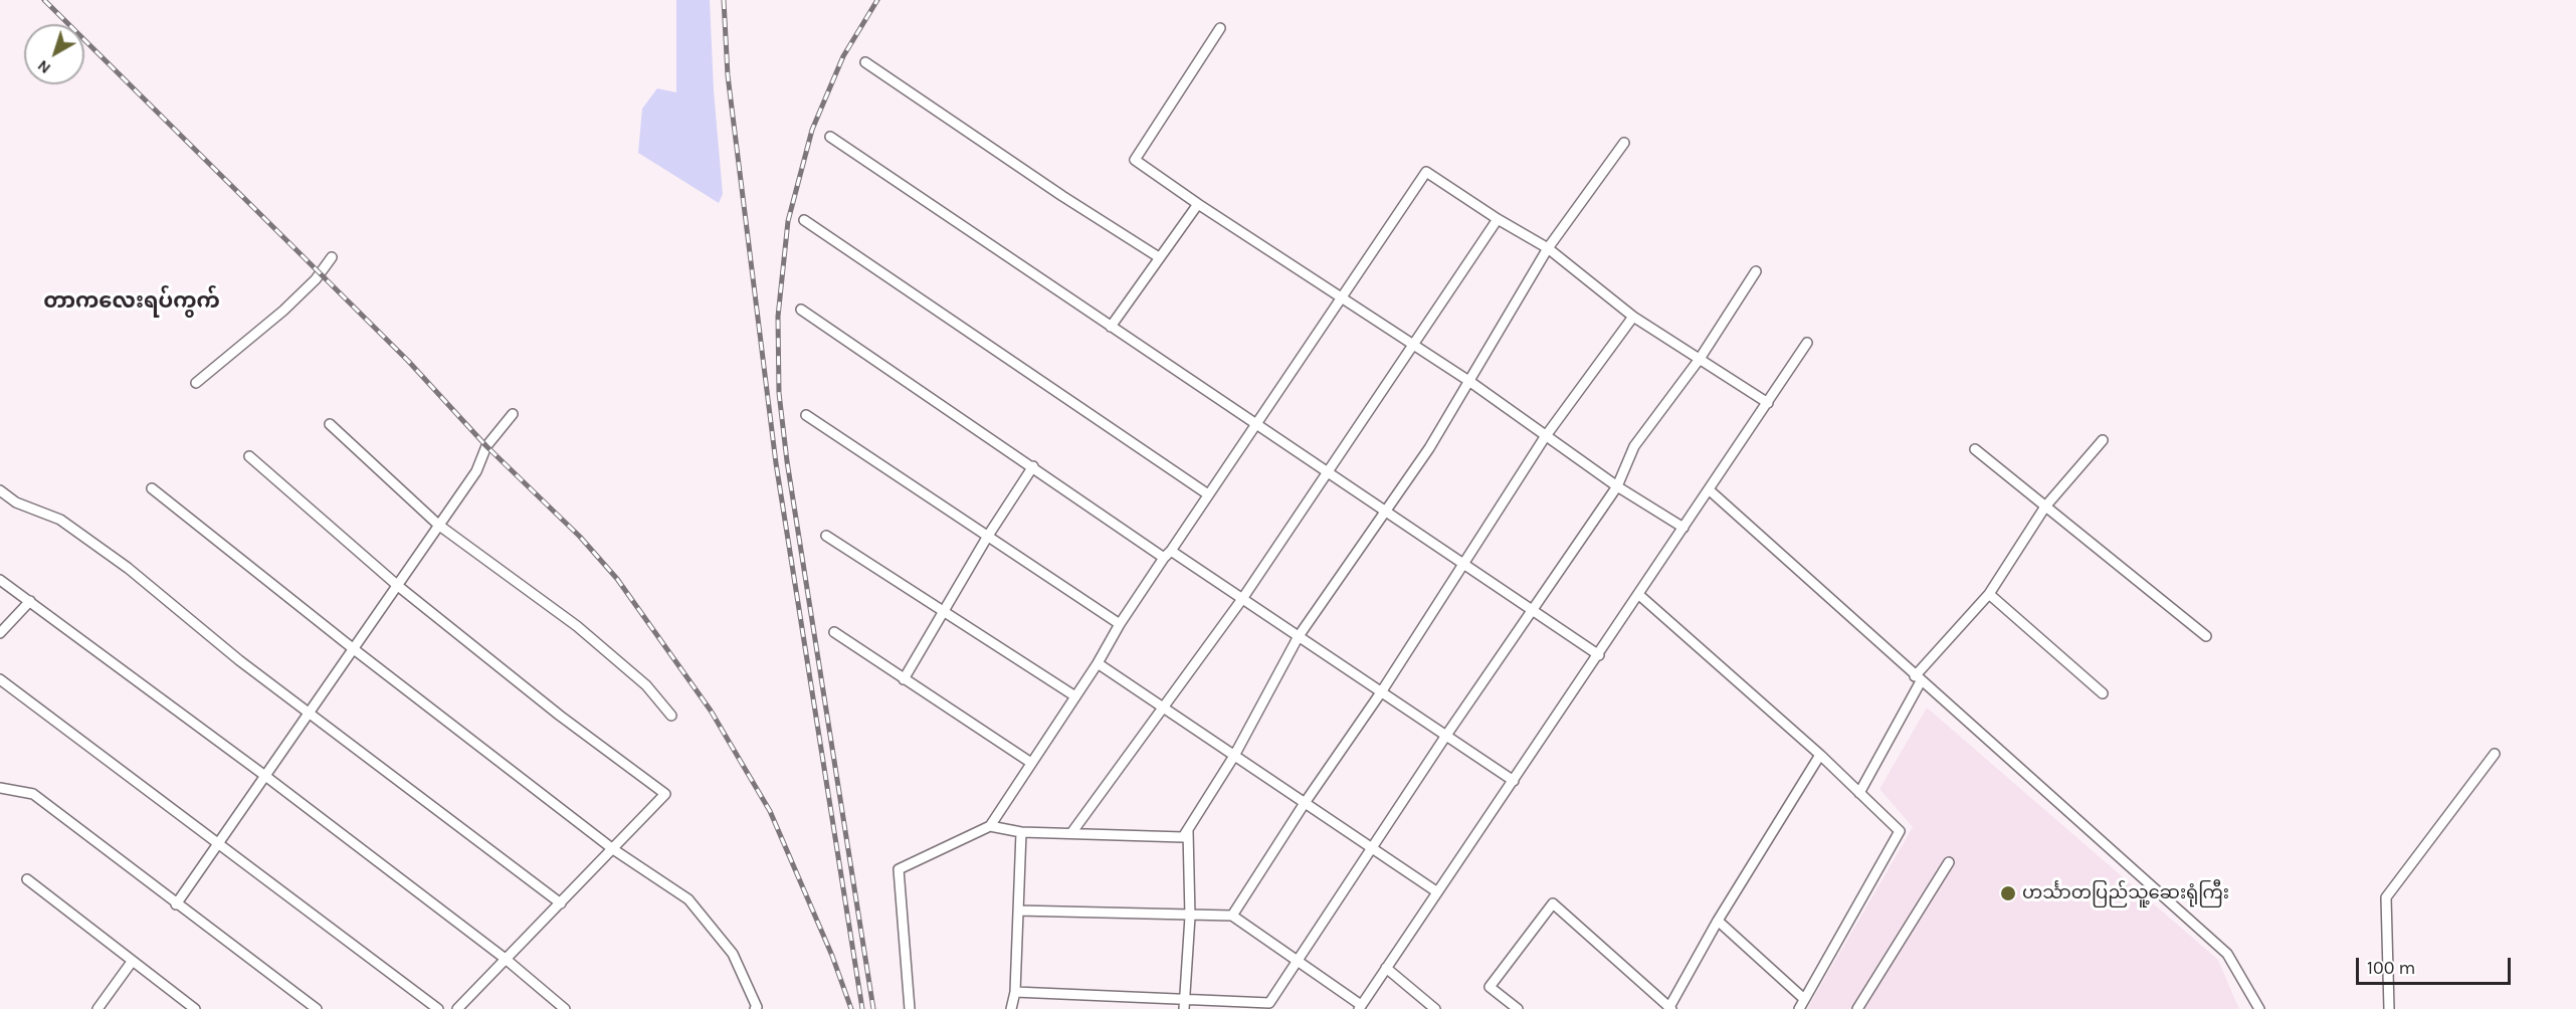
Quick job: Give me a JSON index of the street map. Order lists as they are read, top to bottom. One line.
{"districts":["တာကလေးရပ်ကွက်"],"places":["ဟင်္သာတပြည်သူ့ဆေးရုံကြီး"],"scale_bar":"100 m","north":"bottom left"}
